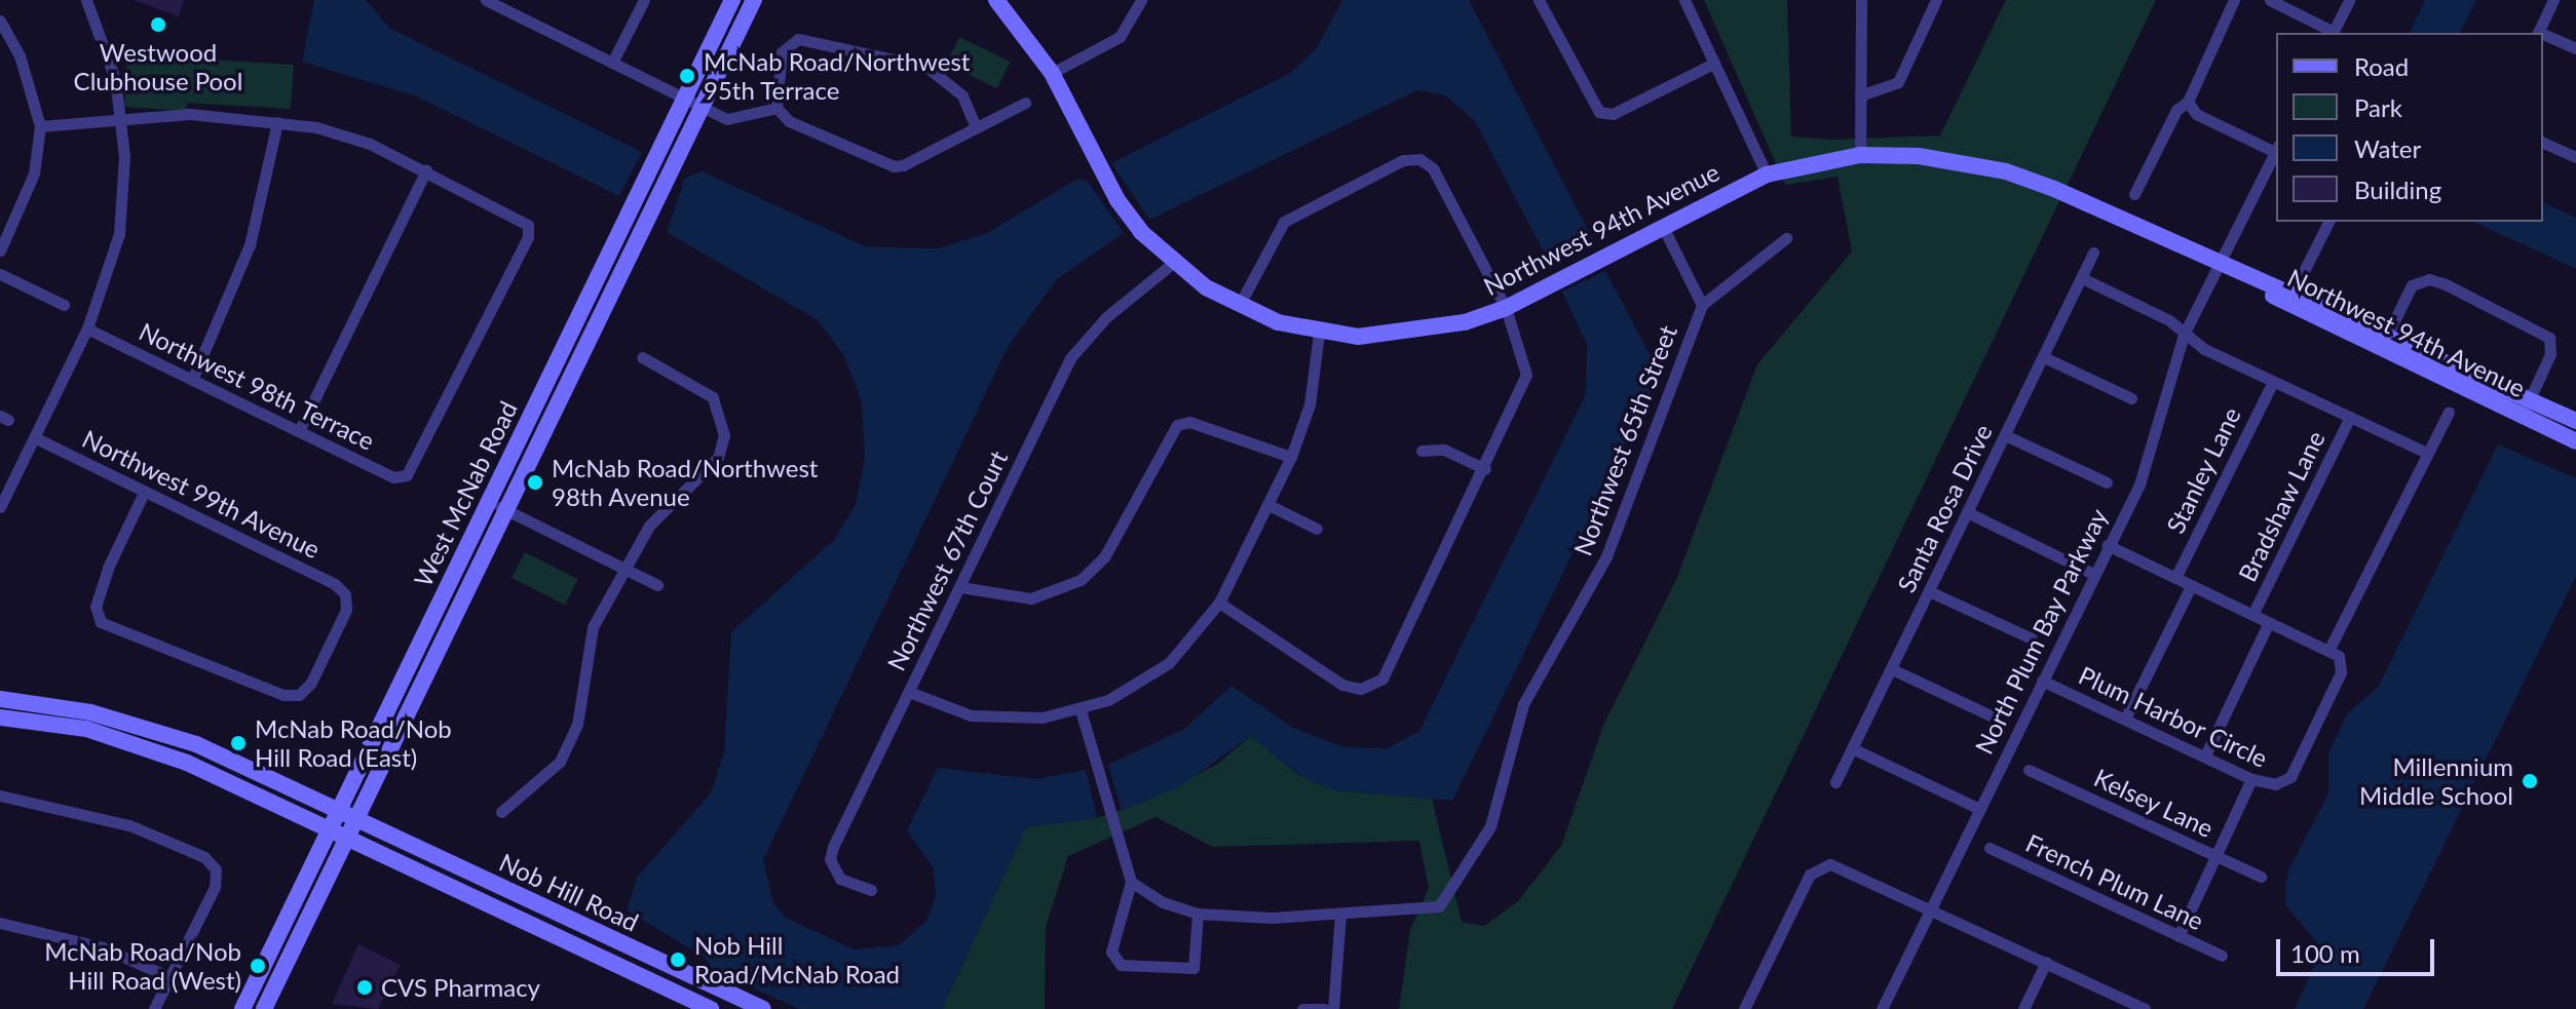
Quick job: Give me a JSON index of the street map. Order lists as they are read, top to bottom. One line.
{"streets":{"main road":["Northwest 94th Avenue","West McNab Road","Nob Hill Road"],"street":["Northwest 98th Terrace","Northwest 65th Street","Stanley Lane","Northwest 99th Avenue","Bradshaw Lane","Santa Rosa Drive","Northwest 67th Court","North Plum Bay Parkway","Plum Harbor Circle","Kelsey Lane","French Plum Lane"]},"crossings":[["Northwest 94th Avenue","Northwest 67th Court"],["Northwest 94th Avenue","North Plum Bay Parkway"],["West McNab Road","Nob Hill Road"],["North Plum Bay Parkway","Plum Harbor Circle"]],"places":["Westwood Clubhouse Pool","McNab Road/Northwest 95th Terrace","McNab Road/Northwest 98th Avenue","McNab Road/Nob Hill Road (East)","Millennium Middle School","Nob Hill Road/McNab Road","McNab Road/Nob Hill Road (West)","CVS Pharmacy"],"legend":["Road","Park","Water","Building"],"scale_bar":"100 m"}
